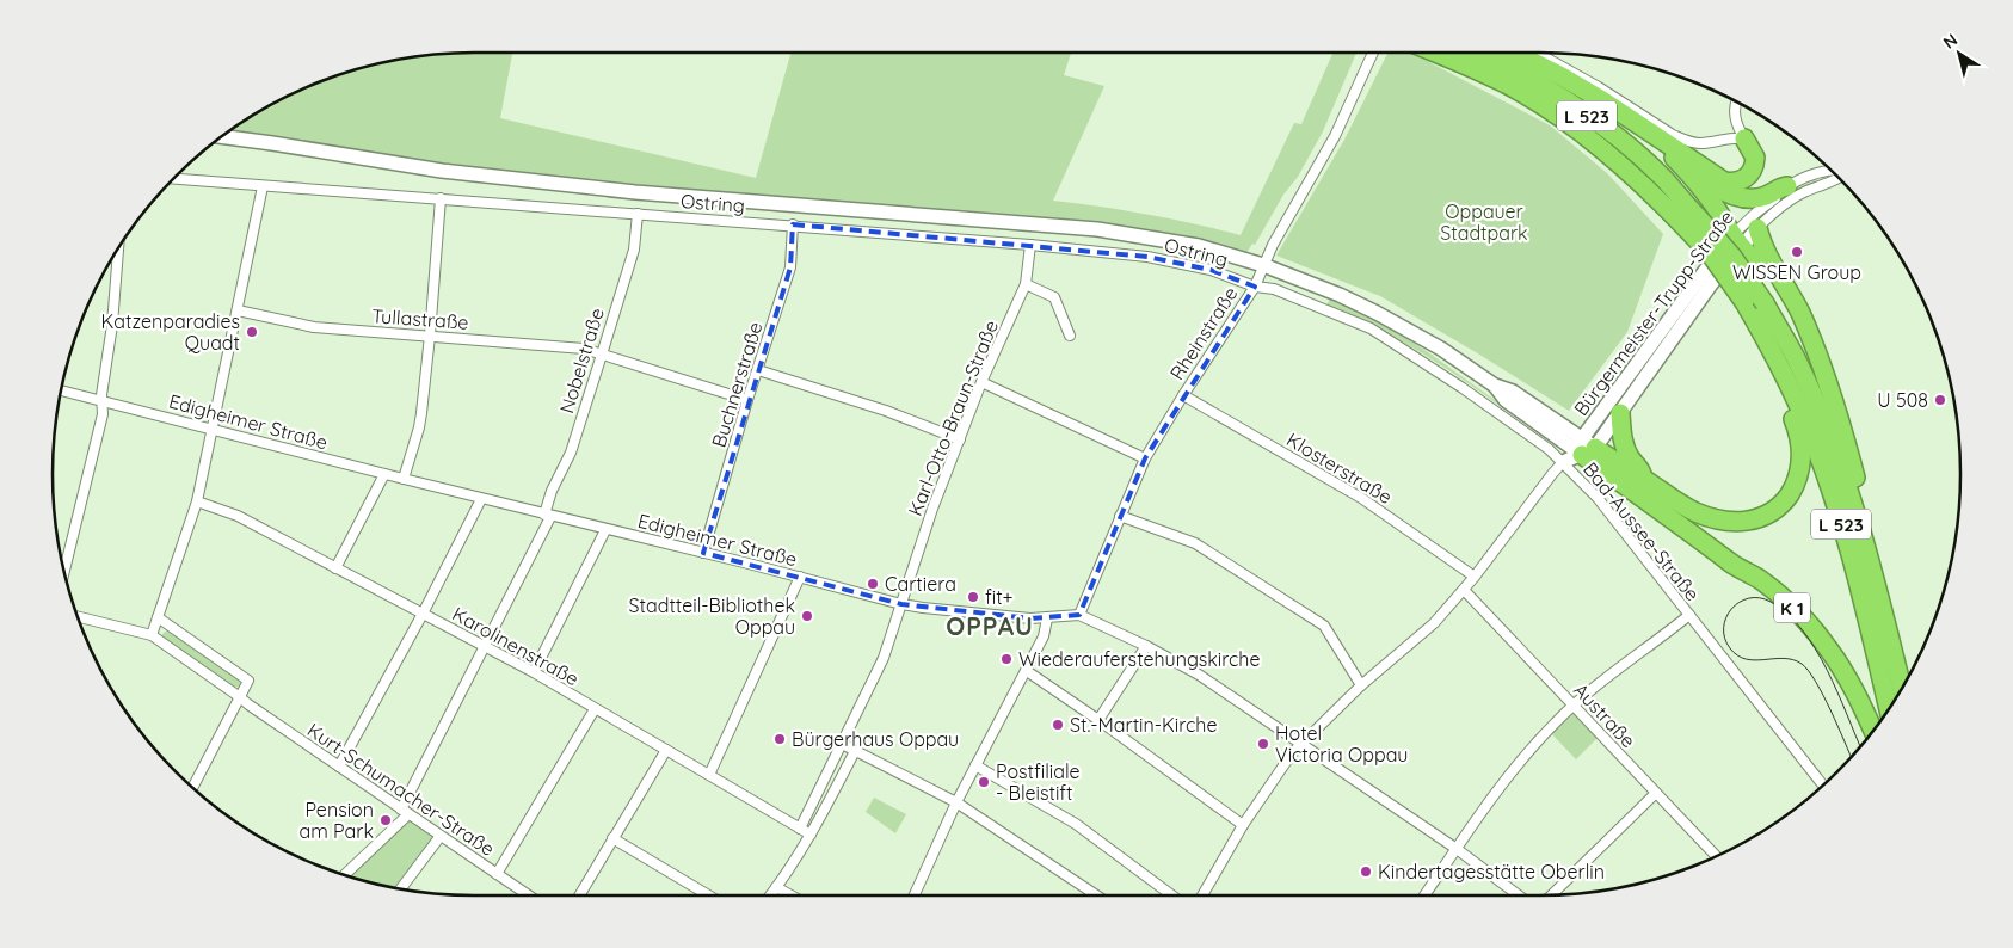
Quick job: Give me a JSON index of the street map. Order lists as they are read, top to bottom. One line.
{"streets":{"highway":["L 523","K 1"],"street":["Ostring","Bürgermeister-Trupp-Straße","Tullastraße","Rheinstraße","Nobelstraße","Buchnerstraße","Karl-Otto-Braun-Straße","Edigheimer Straße","Klosterstraße","Bad-Aussee-Straße","Karolinenstraße","Austraße","Kurt-Schumacher-Straße"]},"crossings":[["Ostring","Rheinstraße"],["Ostring","Nobelstraße"],["Ostring","Buchnerstraße"],["Ostring","Karl-Otto-Braun-Straße"],["Ostring","Bad-Aussee-Straße"],["Bürgermeister-Trupp-Straße","Klosterstraße"],["Bürgermeister-Trupp-Straße","Bad-Aussee-Straße"],["Bürgermeister-Trupp-Straße","K 1"],["Bürgermeister-Trupp-Straße","Austraße"],["Tullastraße","Nobelstraße"],["Tullastraße","Buchnerstraße"],["Rheinstraße","Edigheimer Straße"],["Rheinstraße","Klosterstraße"],["Rheinstraße","Bad-Aussee-Straße"],["Rheinstraße","K 1"],["Nobelstraße","Edigheimer Straße"],["Nobelstraße","Karolinenstraße"],["Nobelstraße","Kurt-Schumacher-Straße"],["Buchnerstraße","Edigheimer Straße"],["Karl-Otto-Braun-Straße","Edigheimer Straße"],["Karl-Otto-Braun-Straße","Karolinenstraße"]],"districts":["OPPAU"],"parks":["Oppauer Stadtpark"],"places":["WISSEN Group","Katzenparadies Quadt","U 508","Cartiera","fit+","Stadtteil-Bibliothek Oppau","Wiederauferstehungskirche","St.-Martin-Kirche","Bürgerhaus Oppau","Hotel Victoria Oppau","Postfiliale - Bleistift","Pension am Park","Kindertagesstätte Oberlin"],"north":"top left"}
